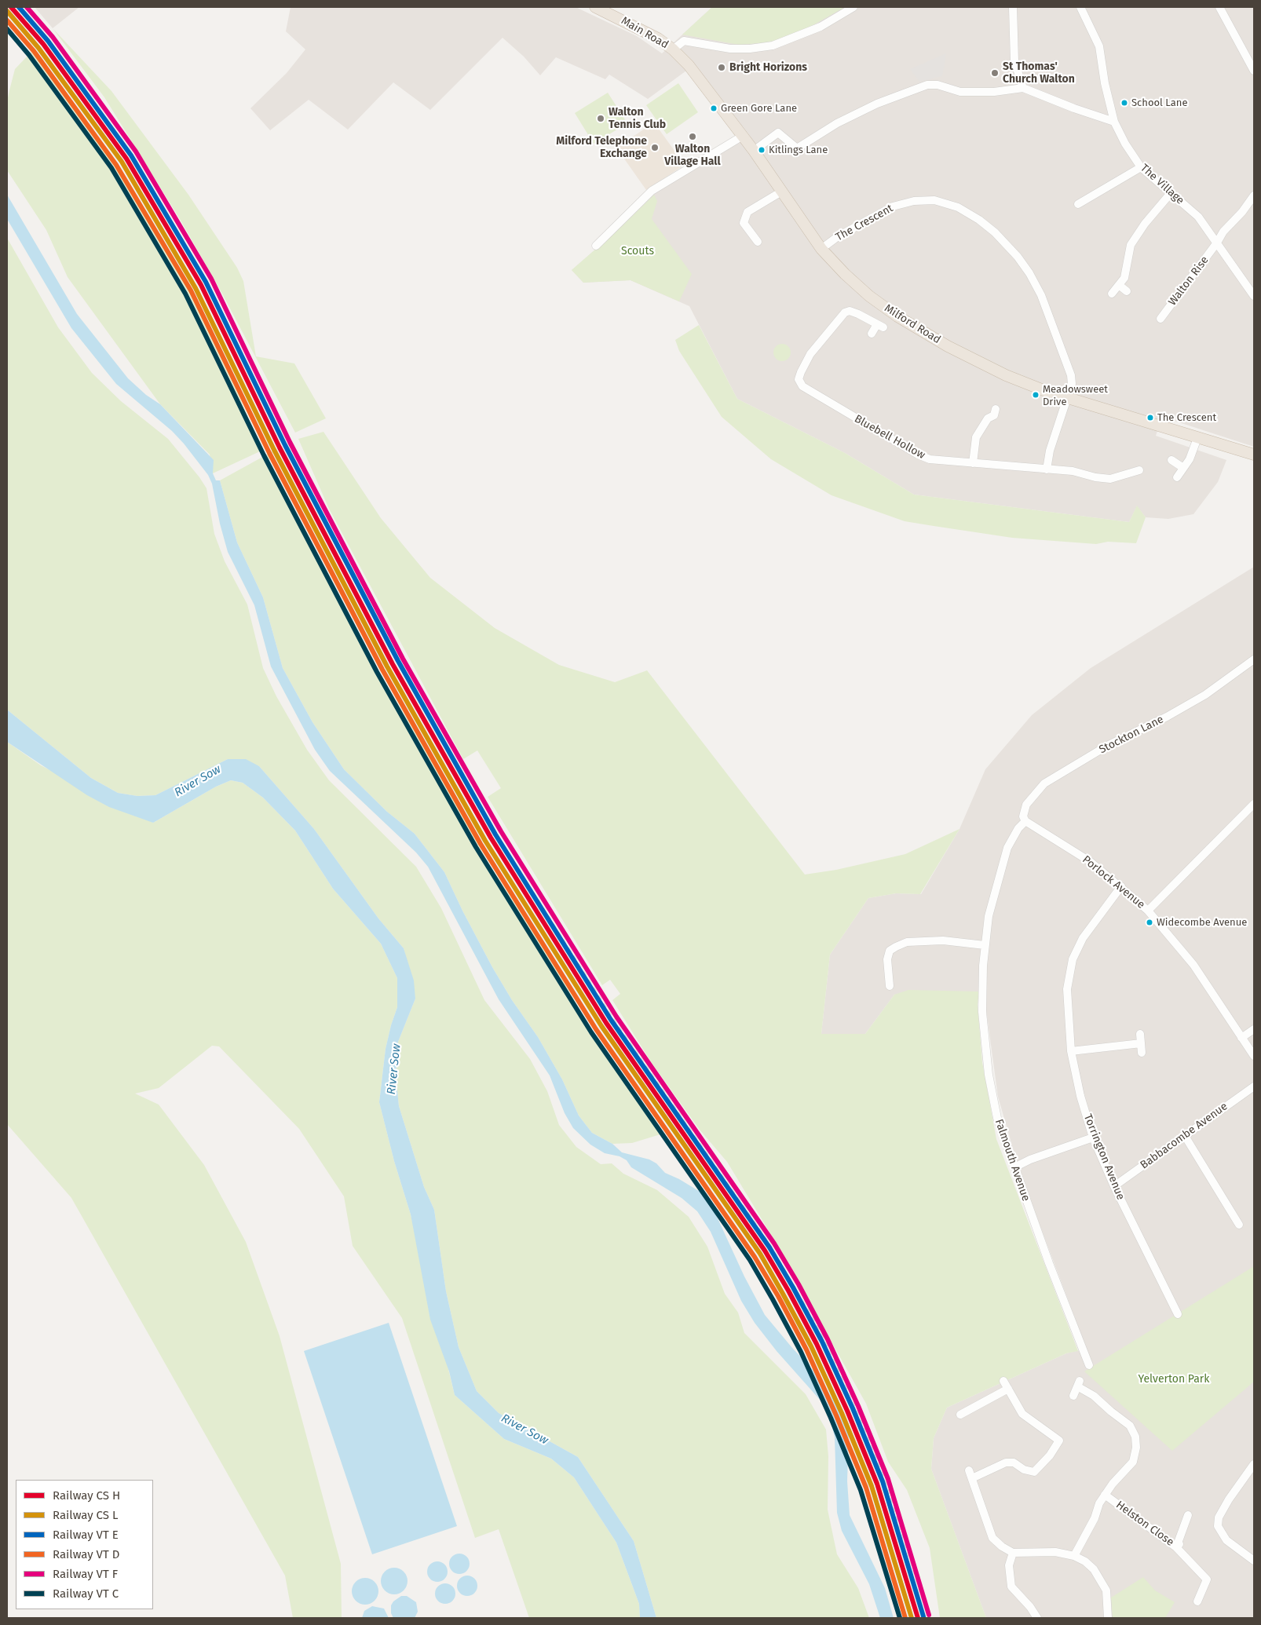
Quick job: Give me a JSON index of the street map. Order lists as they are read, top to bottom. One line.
{"streets":{"highway":["Main Road","Milford Road"],"street":["The Village","The Crescent","Walton Rise","Bluebell Hollow","Stockton Lane","Porlock Avenue","Babbacombe Avenue","Torrington Avenue","Falmouth Avenue","Helston Close"]},"crossings":[["Main Road","Milford Road"],["The Village","Walton Rise"],["The Crescent","Milford Road"],["The Crescent","Bluebell Hollow"],["Stockton Lane","Porlock Avenue"],["Stockton Lane","Falmouth Avenue"],["Porlock Avenue","Torrington Avenue"],["Porlock Avenue","Falmouth Avenue"],["Babbacombe Avenue","Torrington Avenue"]],"water":["River Sow"],"parks":["Scouts","Yelverton Park"],"places":["Bright Horizons","St Thomas' Church Walton","School Lane","Green Gore Lane","Walton Tennis Club","Walton Village Hall","Milford Telephone Exchange","Kitlings Lane","Meadowsweet Drive","The Crescent","Widecombe Avenue"],"legend":["Railway CS H","Railway CS L","Railway VT E","Railway VT D","Railway VT F","Railway VT C"]}
